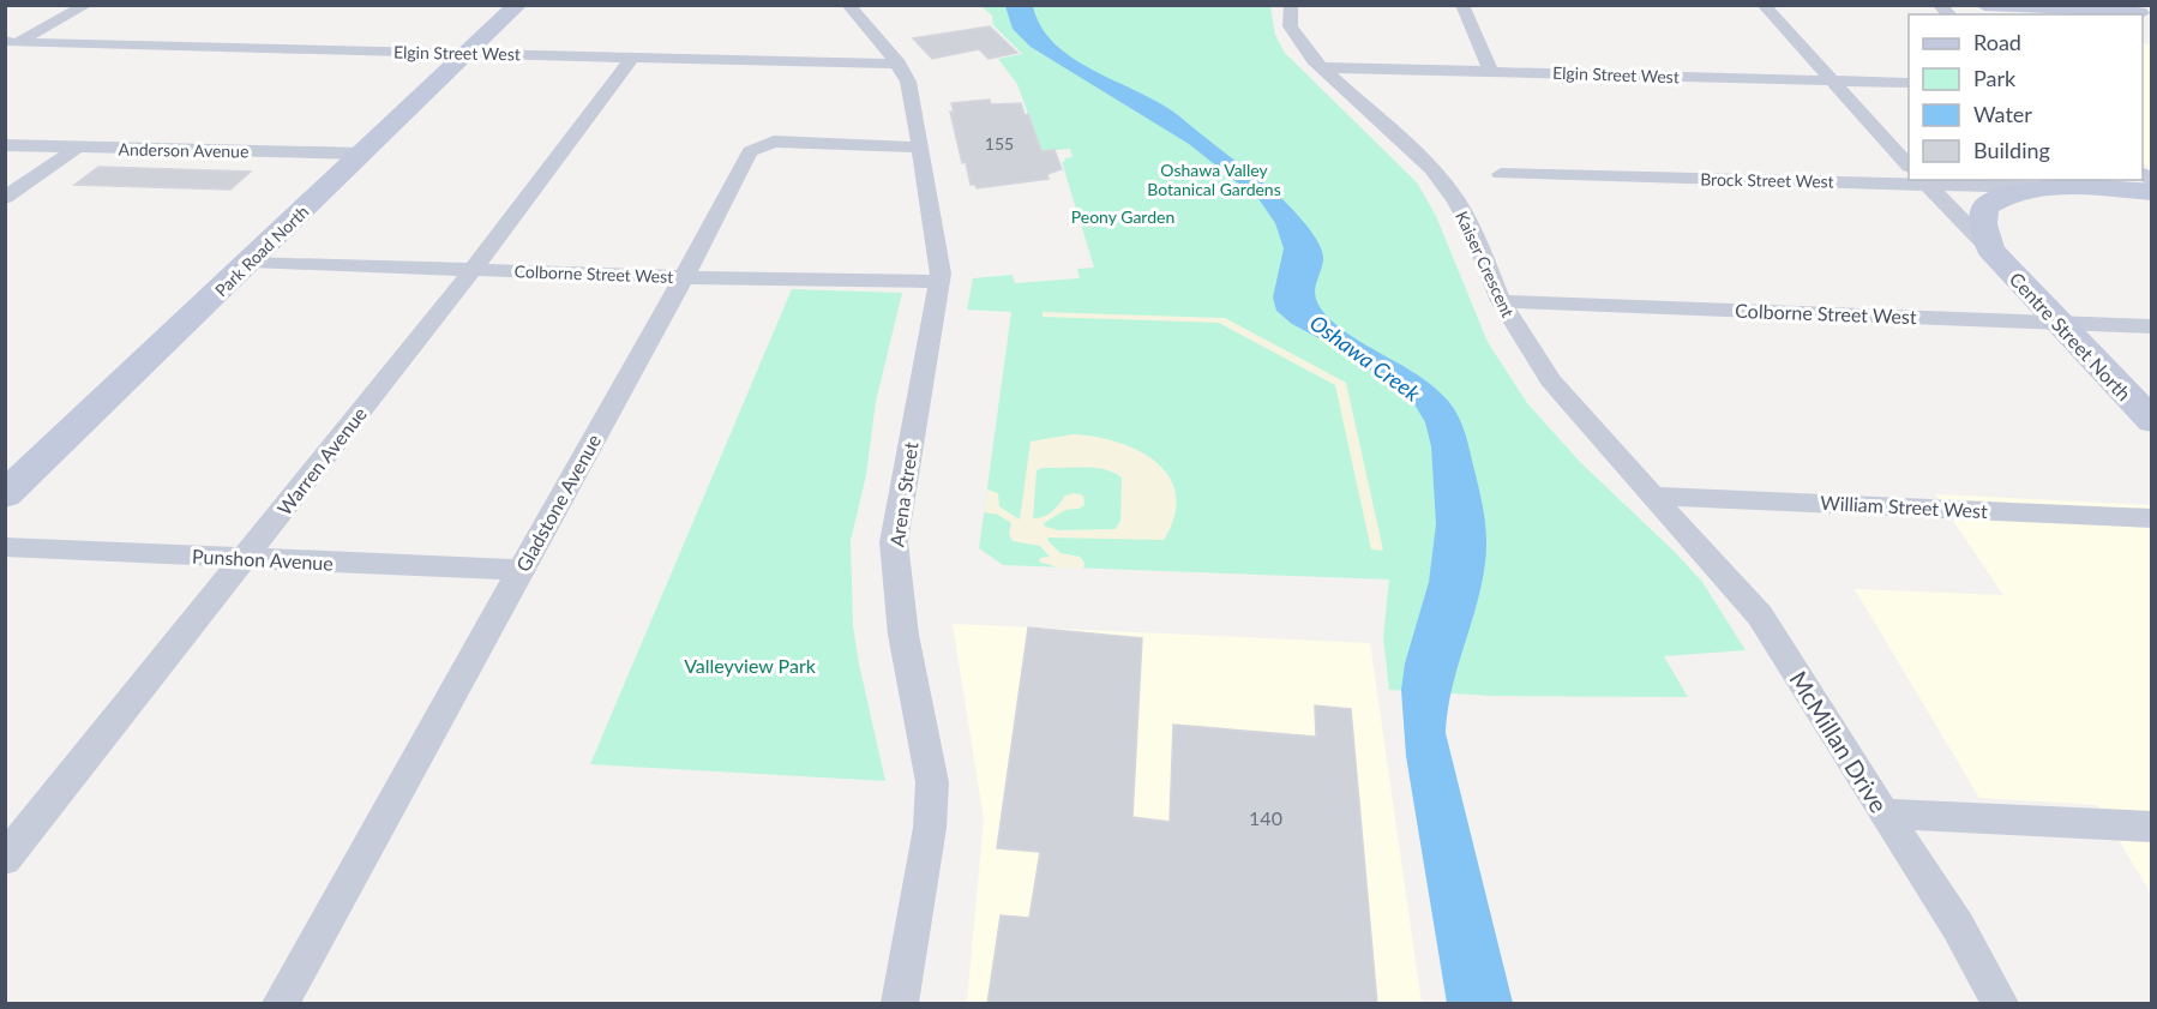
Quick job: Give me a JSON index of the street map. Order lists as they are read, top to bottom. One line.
{"streets":{"main road":["Brock Street West","Park Road North","Centre Street North"],"street":["Elgin Street West","Anderson Avenue","Kaiser Crescent","Colborne Street West","Warren Avenue","Arena Street","Gladstone Avenue","William Street West","Punshon Avenue","McMillan Drive"]},"crossings":[["Elgin Street West","Park Road North"],["Elgin Street West","Kaiser Crescent"],["Elgin Street West","Warren Avenue"],["Elgin Street West","Arena Street"],["Anderson Avenue","Park Road North"],["Brock Street West","Centre Street North"],["Park Road North","Colborne Street West"],["Kaiser Crescent","Colborne Street West"],["Kaiser Crescent","William Street West"],["Kaiser Crescent","McMillan Drive"],["Colborne Street West","Centre Street North"],["Colborne Street West","Warren Avenue"],["Colborne Street West","Arena Street"],["Colborne Street West","Gladstone Avenue"],["Warren Avenue","Punshon Avenue"],["Arena Street","Gladstone Avenue"],["Gladstone Avenue","Punshon Avenue"],["William Street West","McMillan Drive"]],"water":["Oshawa Creek"],"parks":["Oshawa Valley Botanical Gardens","Peony Garden","Valleyview Park"],"house_numbers":["155","140"],"legend":["Road","Park","Water","Building"]}
